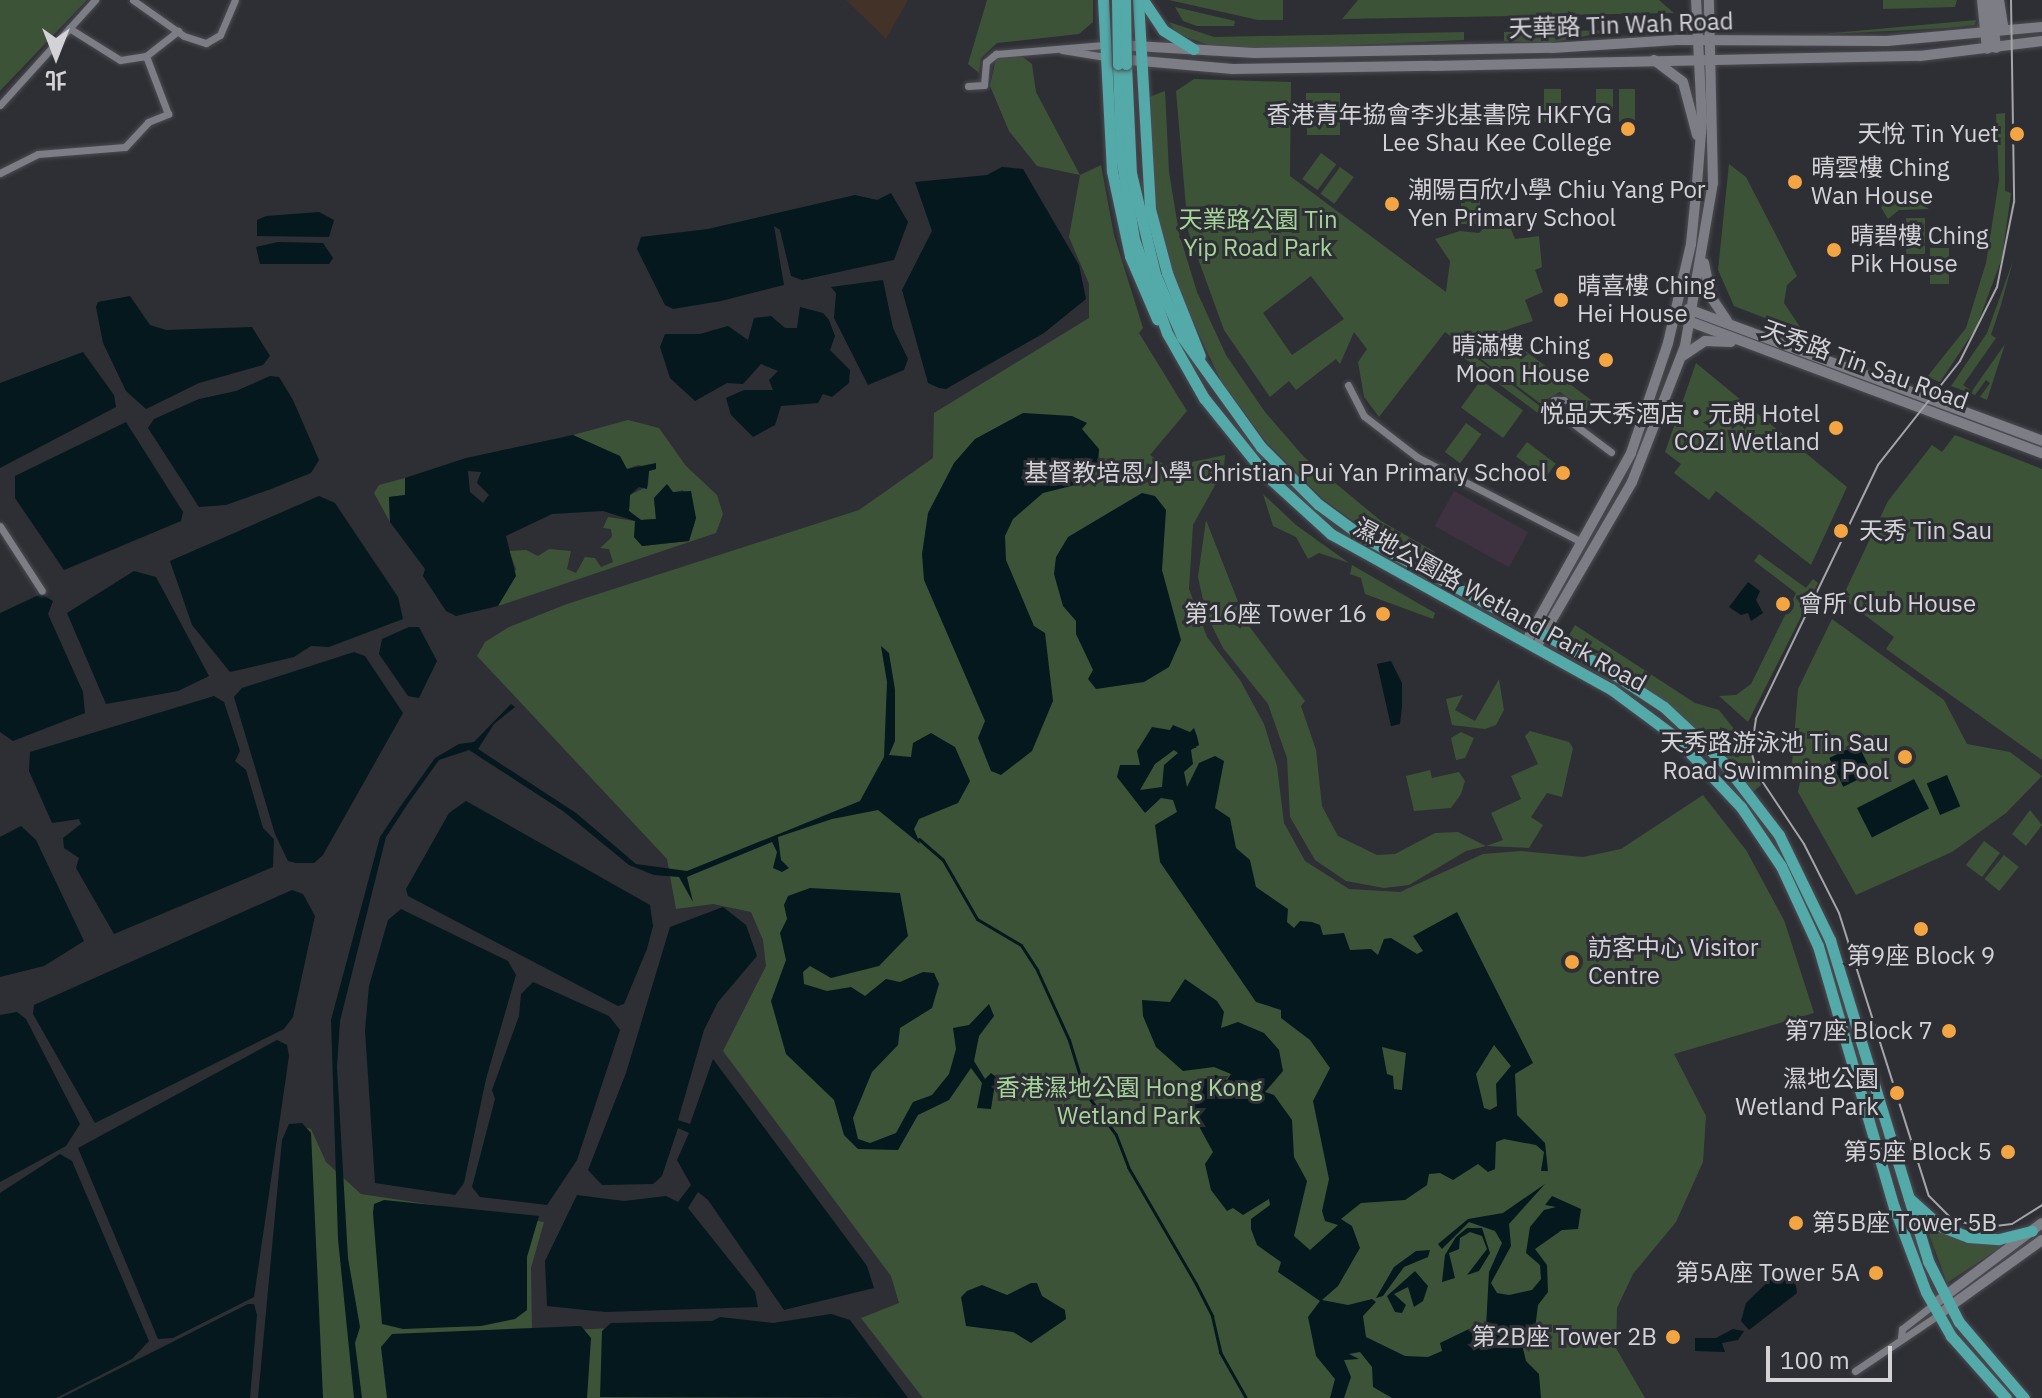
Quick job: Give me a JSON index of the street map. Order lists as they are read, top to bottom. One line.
{"streets":{"main road":["天華路 Tin Wah Road","天秀路 Tin Sau Road","濕地公園路 Wetland Park Road"]},"parks":["天業路公園 Tin Yip Road Park","香港濕地公園 Hong Kong Wetland Park"],"places":["香港青年拹會李兆基書院 HKFYG Lee Shau Kee College","天悅 Tin Yuet","晴雲樓 Ching Wan House","潮陽百欣小學 Chiu Yang Por Yen Primary School","晴碧樓 Ching Pik House","晴喜樓 Ching Hei House","晴滿樓 Ching Moon House","悦品天秀酒店‧元朗 Hotel COZi Wetland","基督教培恩小學 Christian Pui Yan Primary School","天秀 Tin Sau","會所 Club House","第16座 Tower 16","天秀路游泳池 Tin Sau Road Swimming Pool","第9座 Block 9","訪客中心 Visitor Centre","第7座 Block 7","濕地公園 Wetland Park","第5座 Block 5","第5B座 Tower 5B","第5A座 Tower 5A","第2B座 Tower 2B"],"scale_bar":"100 m","north":"bottom"}
